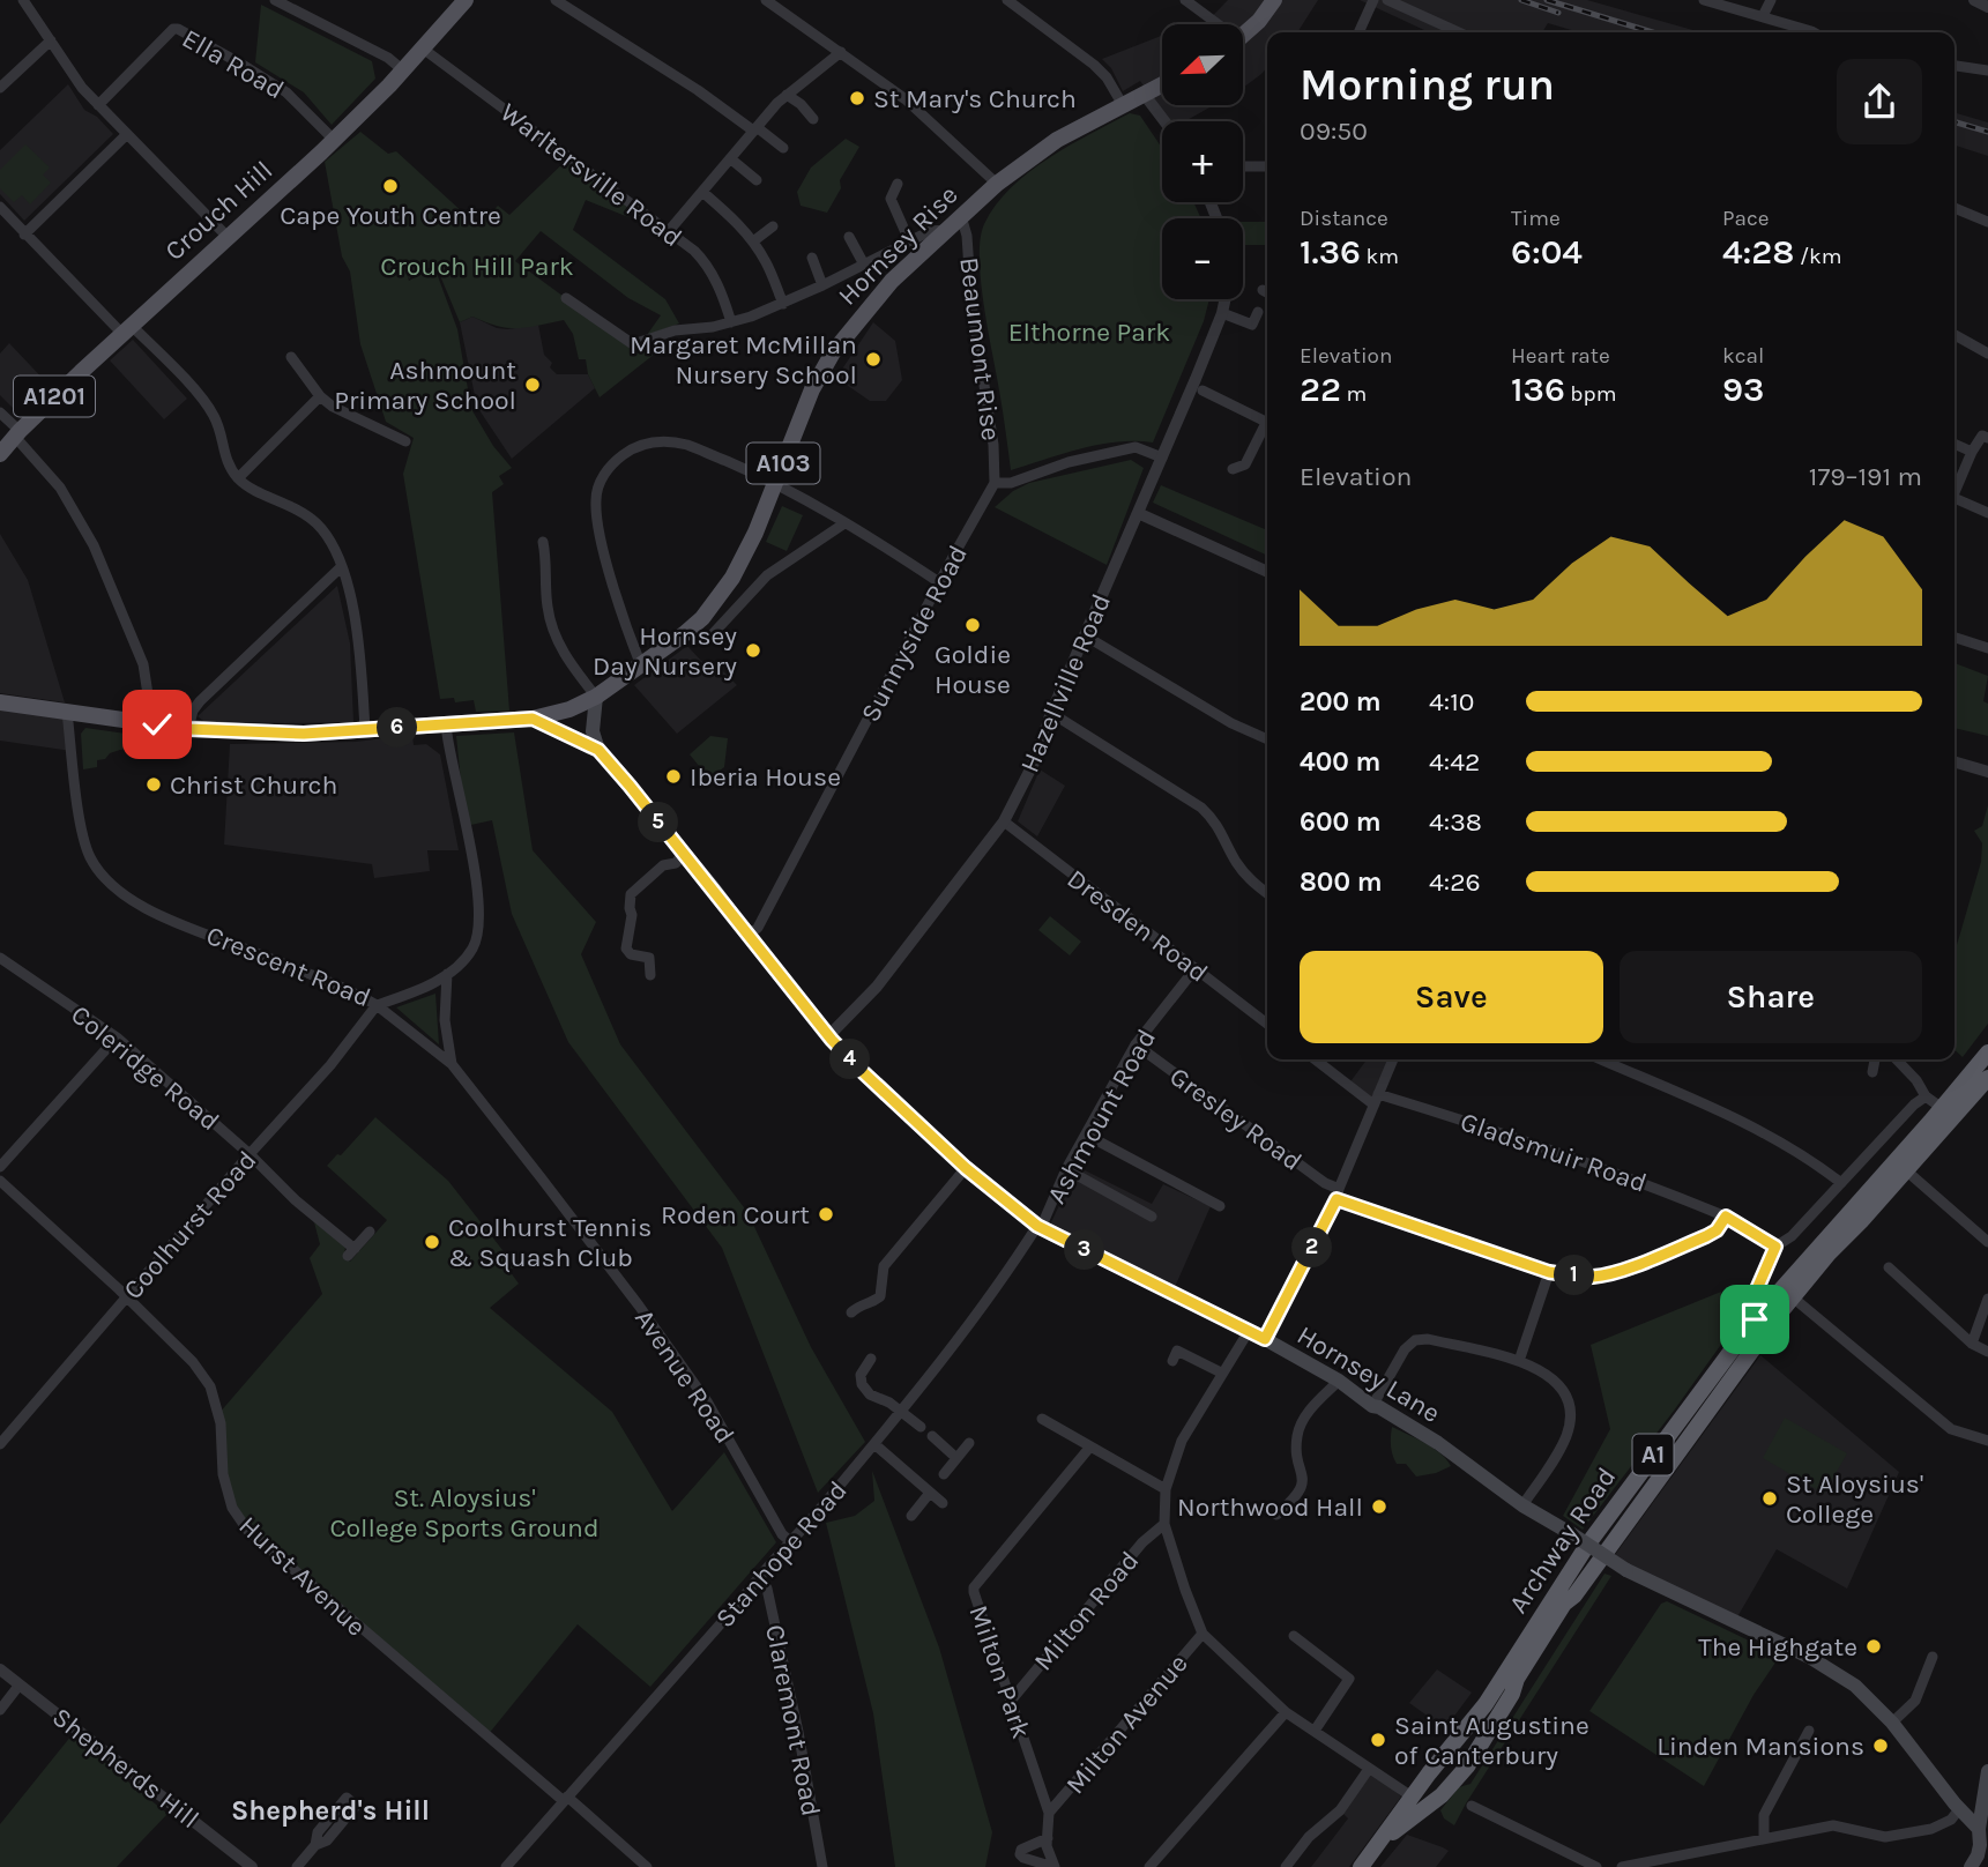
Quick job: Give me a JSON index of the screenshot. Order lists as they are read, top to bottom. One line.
{"streets":{"highway":["A1","Archway Road"],"main road":["Crouch Hill","Hornsey Rise","A1201","A103","Hornsey Lane"],"street":["Ella Road","Warltersville Road","Beaumont Rise","Sunnyside Road","Hazellville Road","Dresden Road","Crescent Road","Coleridge Road","Ashmount Road","Gresley Road","Gladsmuir Road","Coolhurst Road","Avenue Road","Stanhope Road","Hurst Avenue","Milton Road","Milton Park","Claremont Road","Milton Avenue","Shepherds Hill"]},"crossings":[["Ella Road","Crouch Hill"],["Warltersville Road","Crouch Hill"],["Hornsey Rise","Beaumont Rise"],["Hornsey Rise","A103"],["Hornsey Rise","Hornsey Lane"],["Beaumont Rise","Sunnyside Road"],["A103","Crescent Road"],["A103","Hornsey Lane"],["Sunnyside Road","Hornsey Lane"],["Hazellville Road","Dresden Road"],["Hazellville Road","Hornsey Lane"],["Dresden Road","Ashmount Road"],["Crescent Road","Coolhurst Road"],["Crescent Road","Avenue Road"],["Coleridge Road","Coolhurst Road"],["Ashmount Road","Gresley Road"],["Ashmount Road","Hornsey Lane"],["Ashmount Road","Stanhope Road"],["Gresley Road","Gladsmuir Road"],["Coolhurst Road","Avenue Road"],["Coolhurst Road","Hurst Avenue"],["Hornsey Lane","Stanhope Road"],["Avenue Road","Stanhope Road"],["Stanhope Road","Hurst Avenue"],["Stanhope Road","Claremont Road"],["Milton Road","Milton Park"],["Milton Park","Milton Avenue"]],"districts":["Shepherd's Hill"],"parks":["Crouch Hill Park","Elthorne Park","St. Aloysius' College Sports Ground"],"places":["St Mary's Church","Cape Youth Centre","Margaret McMillan Nursery School","Ashmount Primary School","Goldie House","Hornsey Day Nursery","Iberia House","Christ Church","Roden Court","Coolhurst Tennis & Squash Club","St Aloysius' College","Northwood Hall","The Highgate","Saint Augustine of Canterbury","Linden Mansions"],"north":"bottom left","page":{"map_buttons":["+","−"],"heading":["Morning run","09:50"],"stats":[["Distance","1.36 km"],["Time","6:04"],["Pace","4:28 /km"],["Elevation","22 m"],["Heart rate","136 bpm"],["kcal","93"]],"chart":["Elevation","179–191 m"],"list":[{"name":"200 m","note":"4:10"},{"name":"400 m","note":"4:42"},{"name":"600 m","note":"4:38"},{"name":"800 m","note":"4:26"}],"pins":["6","5","4","2","3","1"],"buttons":["Save","Share"]}}
